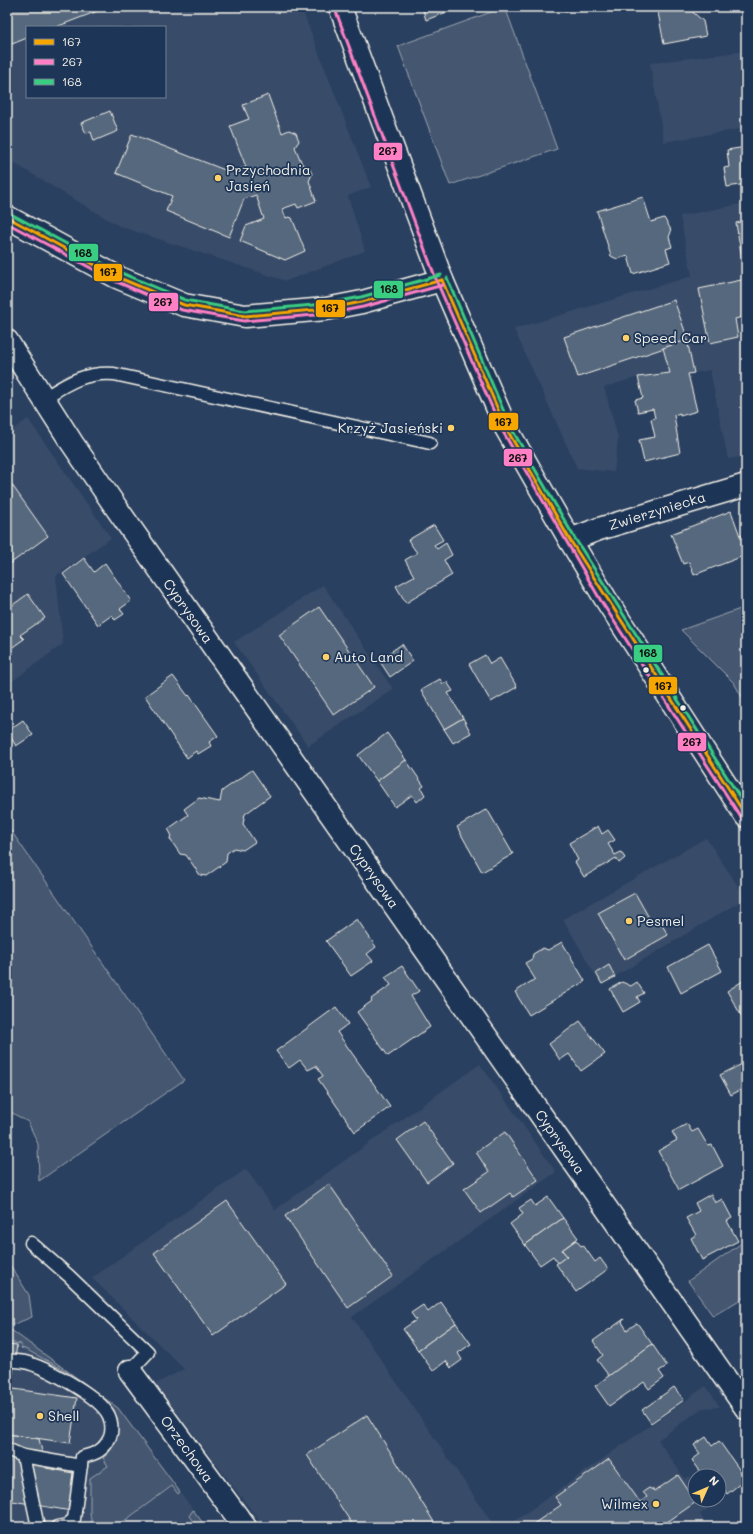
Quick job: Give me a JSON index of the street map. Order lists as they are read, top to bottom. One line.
{"streets":{"street":["Zwierzyniecka","Cyprysowa","Orzechowa"]},"places":["Przychodnia Jasień","Speed Car","Krzyż Jasieński","Auto Land","Pesmel","Shell","Wilmex"],"lines":["transit line 267","transit line 168","transit line 167"],"legend":["167","267","168"],"north":"top right"}
